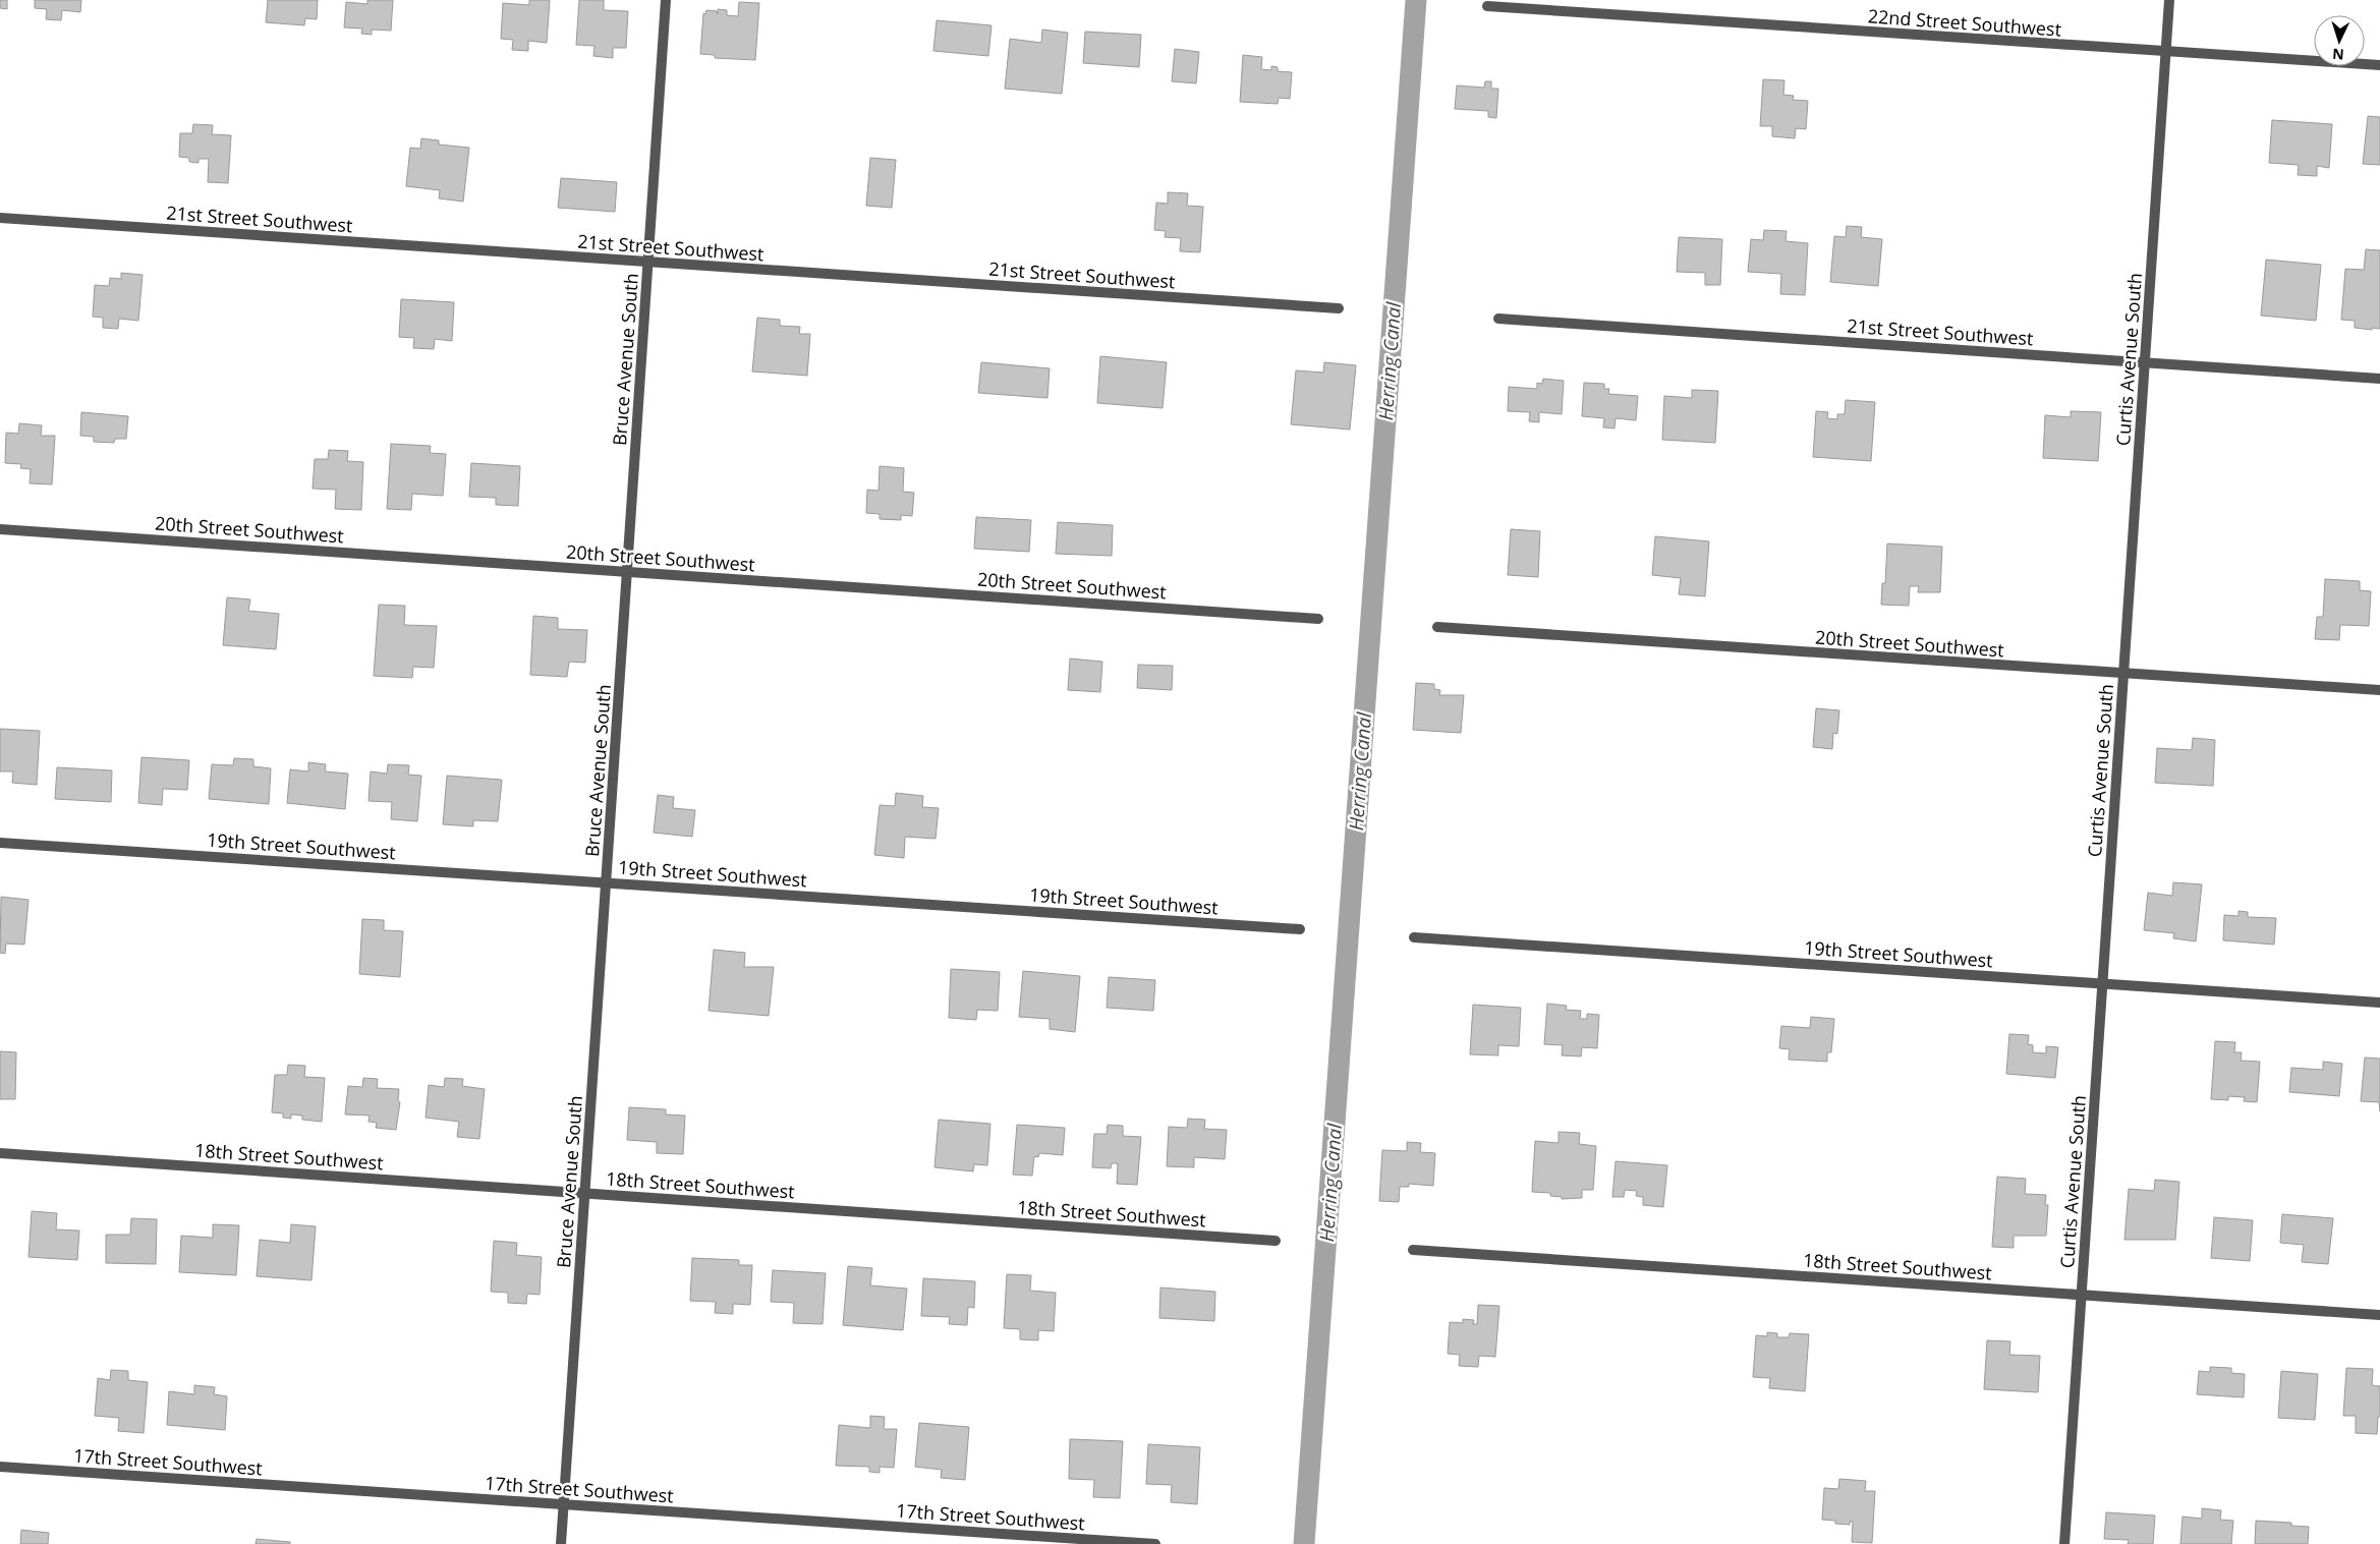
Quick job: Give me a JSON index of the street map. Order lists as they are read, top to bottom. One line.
{"streets":{"street":["22nd Street Southwest","21st Street Southwest","Bruce Avenue South","Curtis Avenue South","20th Street Southwest","19th Street Southwest","18th Street Southwest","17th Street Southwest"]},"crossings":[["22nd Street Southwest","Curtis Avenue South"],["21st Street Southwest","Bruce Avenue South"],["21st Street Southwest","Curtis Avenue South"],["Bruce Avenue South","20th Street Southwest"],["Bruce Avenue South","19th Street Southwest"],["Bruce Avenue South","18th Street Southwest"],["Bruce Avenue South","17th Street Southwest"],["Curtis Avenue South","20th Street Southwest"],["Curtis Avenue South","19th Street Southwest"],["Curtis Avenue South","18th Street Southwest"]],"water":["Herring Canal"],"north":"bottom"}
